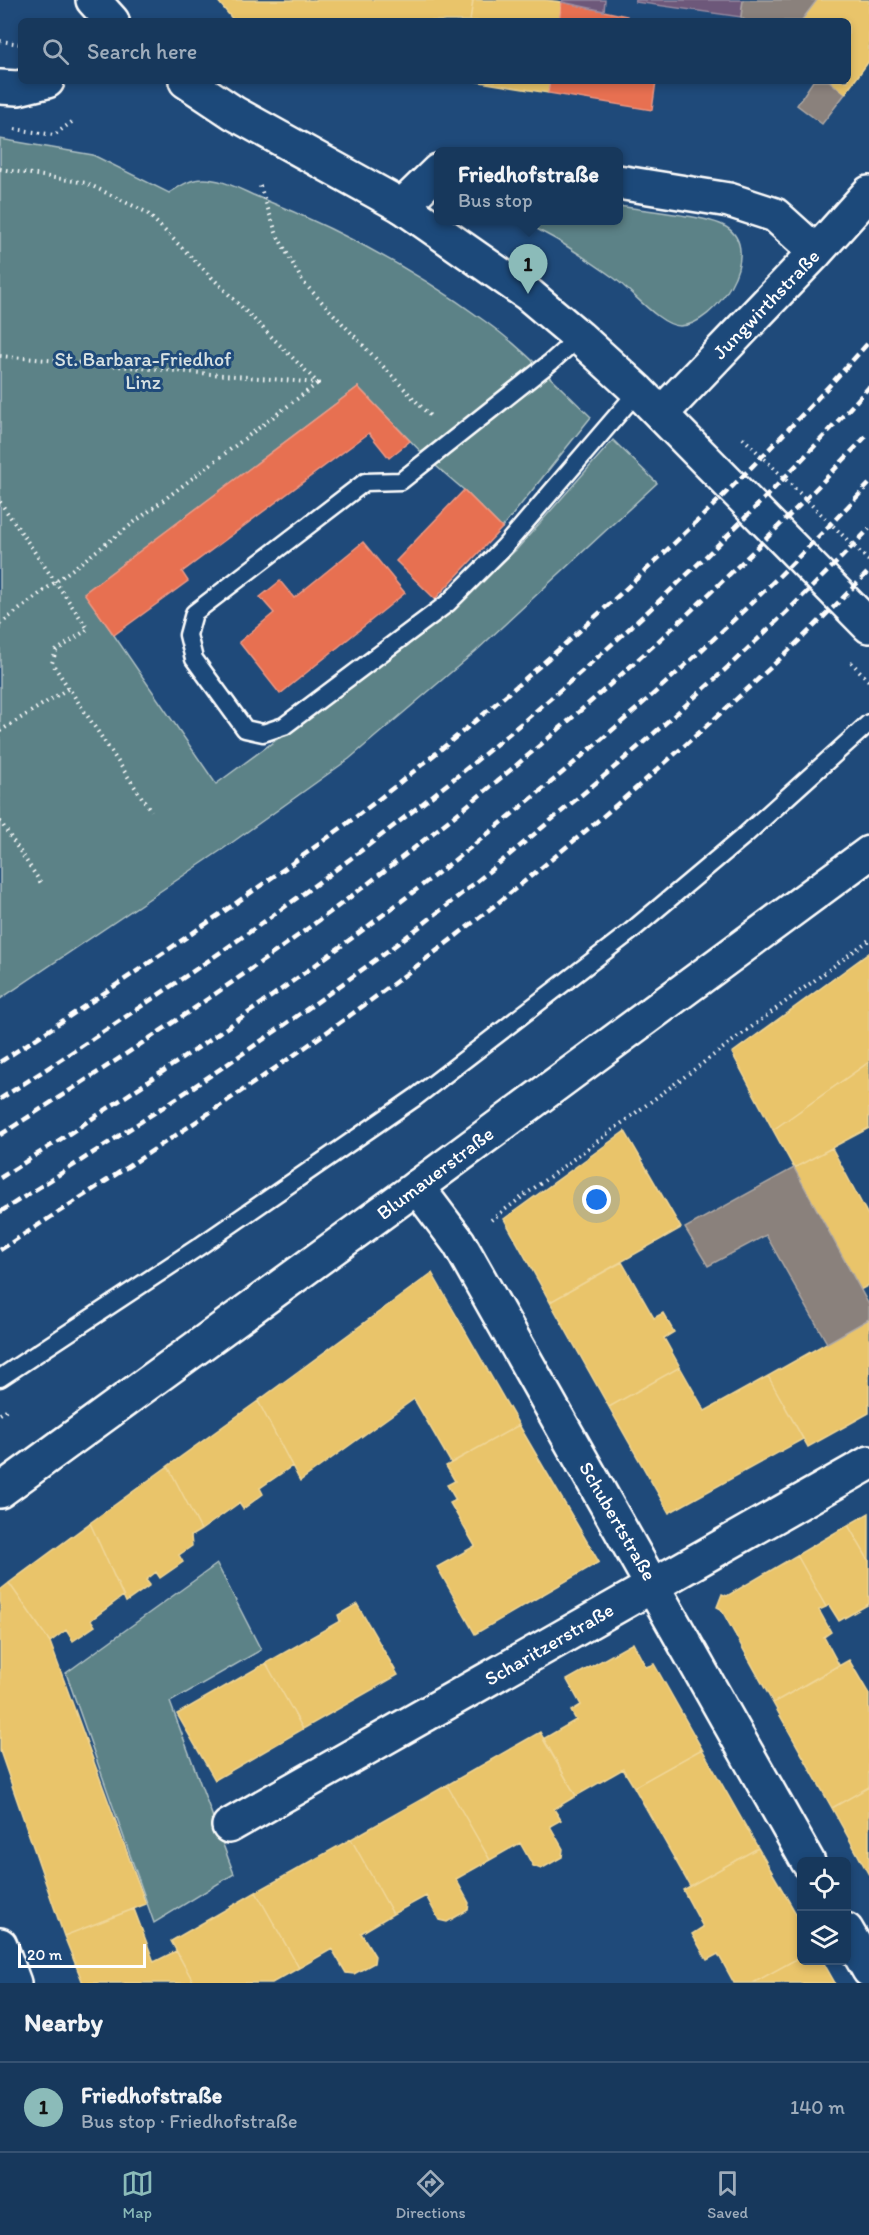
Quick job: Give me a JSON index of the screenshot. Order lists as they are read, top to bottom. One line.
{"streets":{"street":["Jungwirthstraße","Blumauerstraße","Schubertstraße","Scharitzerstraße"]},"crossings":[["Blumauerstraße","Schubertstraße"],["Schubertstraße","Scharitzerstraße"]],"parks":["St. Barbara-Friedhof Linz"],"scale_bar":"20 m","page":{"search":"Search here","popup":["Friedhofstraße","Bus stop"],"pins":"1","scale":"20 m","heading":"Nearby","list":[{"mark":"1","name":"Friedhofstraße","note":"Bus stop · Friedhofstraße","value":"140 m"}],"nav":["Map","Directions","Saved"]}}
